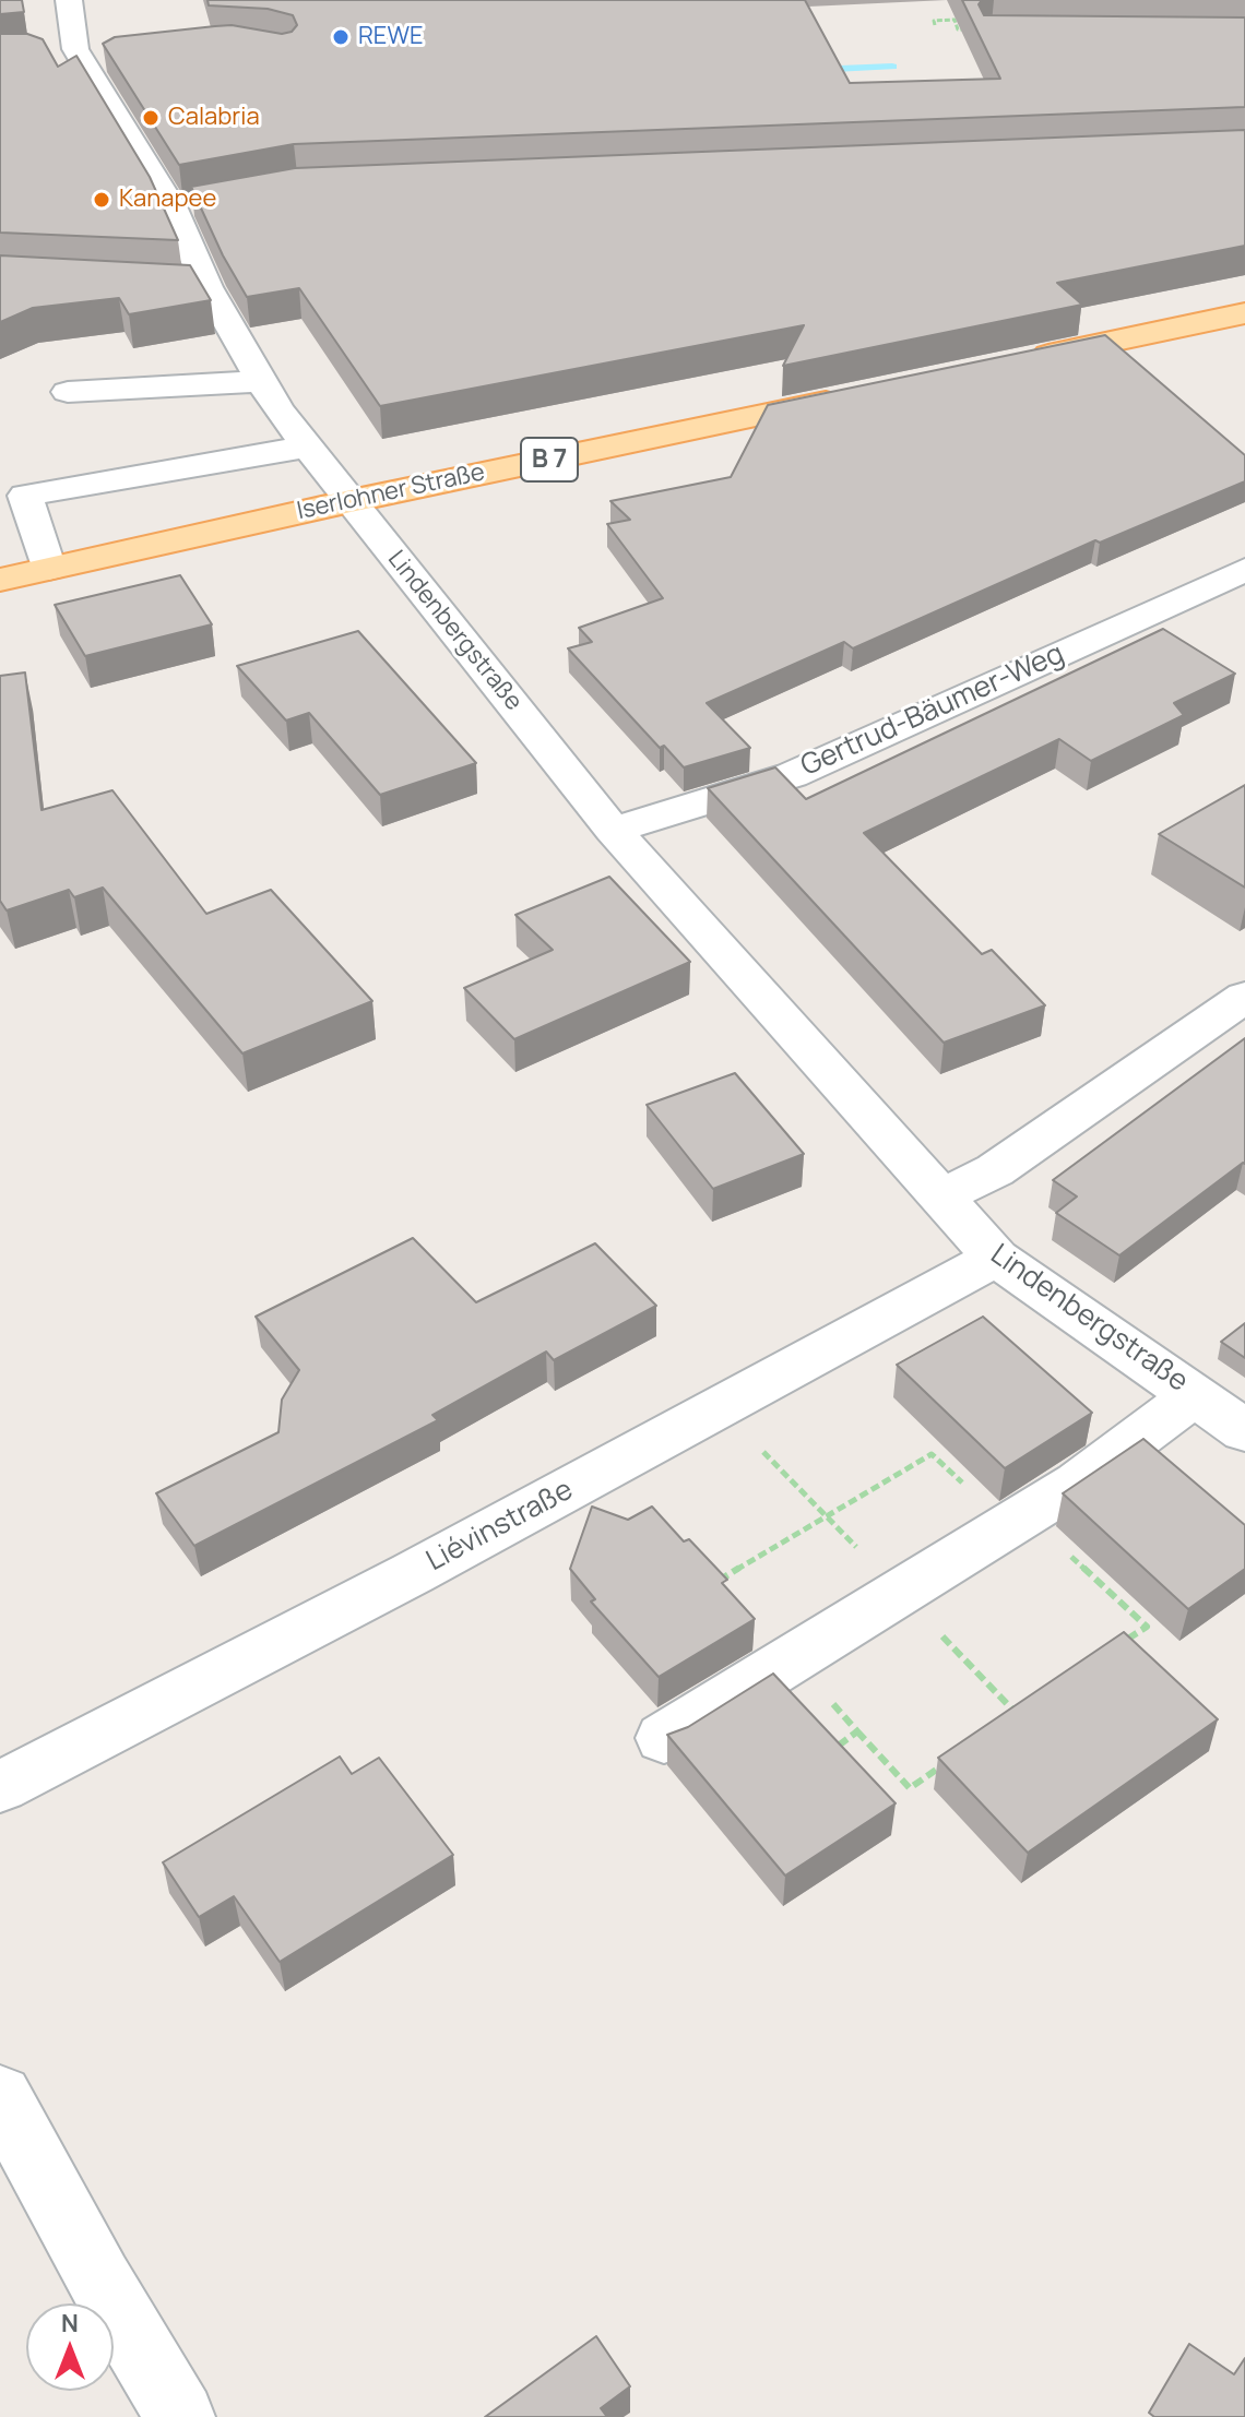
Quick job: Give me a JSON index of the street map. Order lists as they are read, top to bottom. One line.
{"streets":{"main road":["B 7","Iserlohner Straße"],"street":["Lindenbergstraße","Gertrud-Bäumer-Weg","Liévinstraße"]},"crossings":[["Iserlohner Straße","Lindenbergstraße"],["Lindenbergstraße","Gertrud-Bäumer-Weg"],["Lindenbergstraße","Liévinstraße"]],"places":["REWE","Calabria","Kanapee"],"north":"top"}
